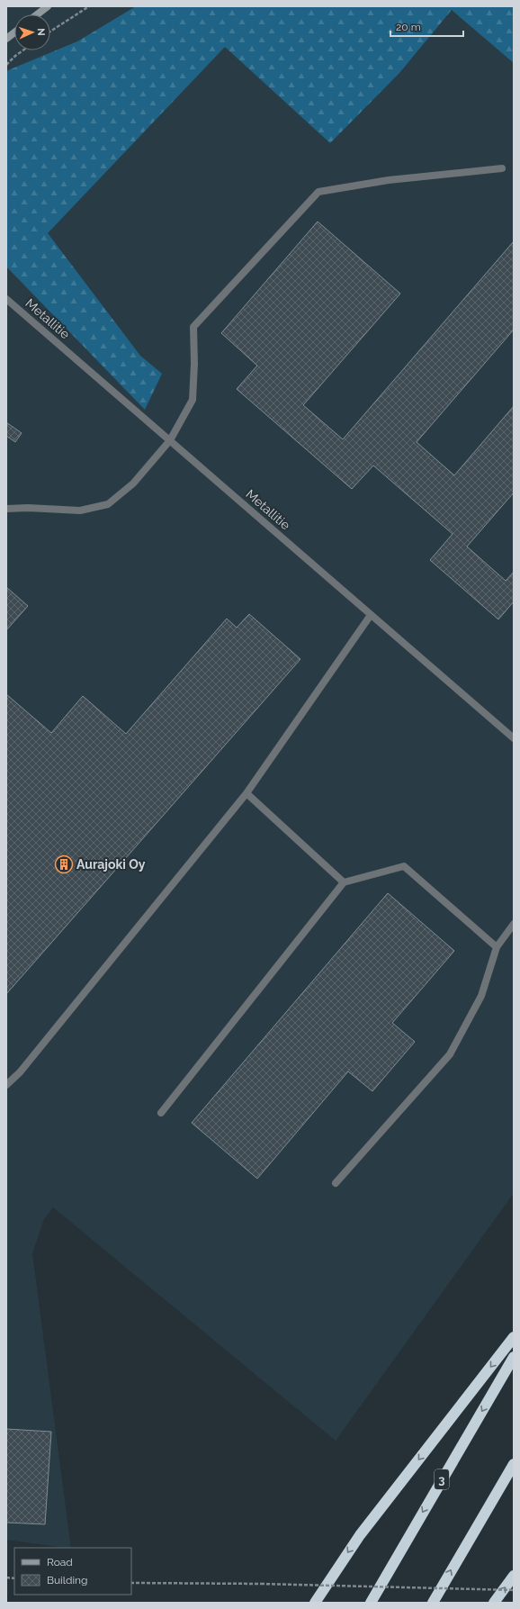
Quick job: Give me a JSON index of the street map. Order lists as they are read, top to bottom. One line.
{"streets":{"highway":["3"],"street":["Metallitie"]},"places":{"building":["Aurajoki Oy"]},"legend":["Road","Building"],"scale_bar":"20 m","north":"right"}
